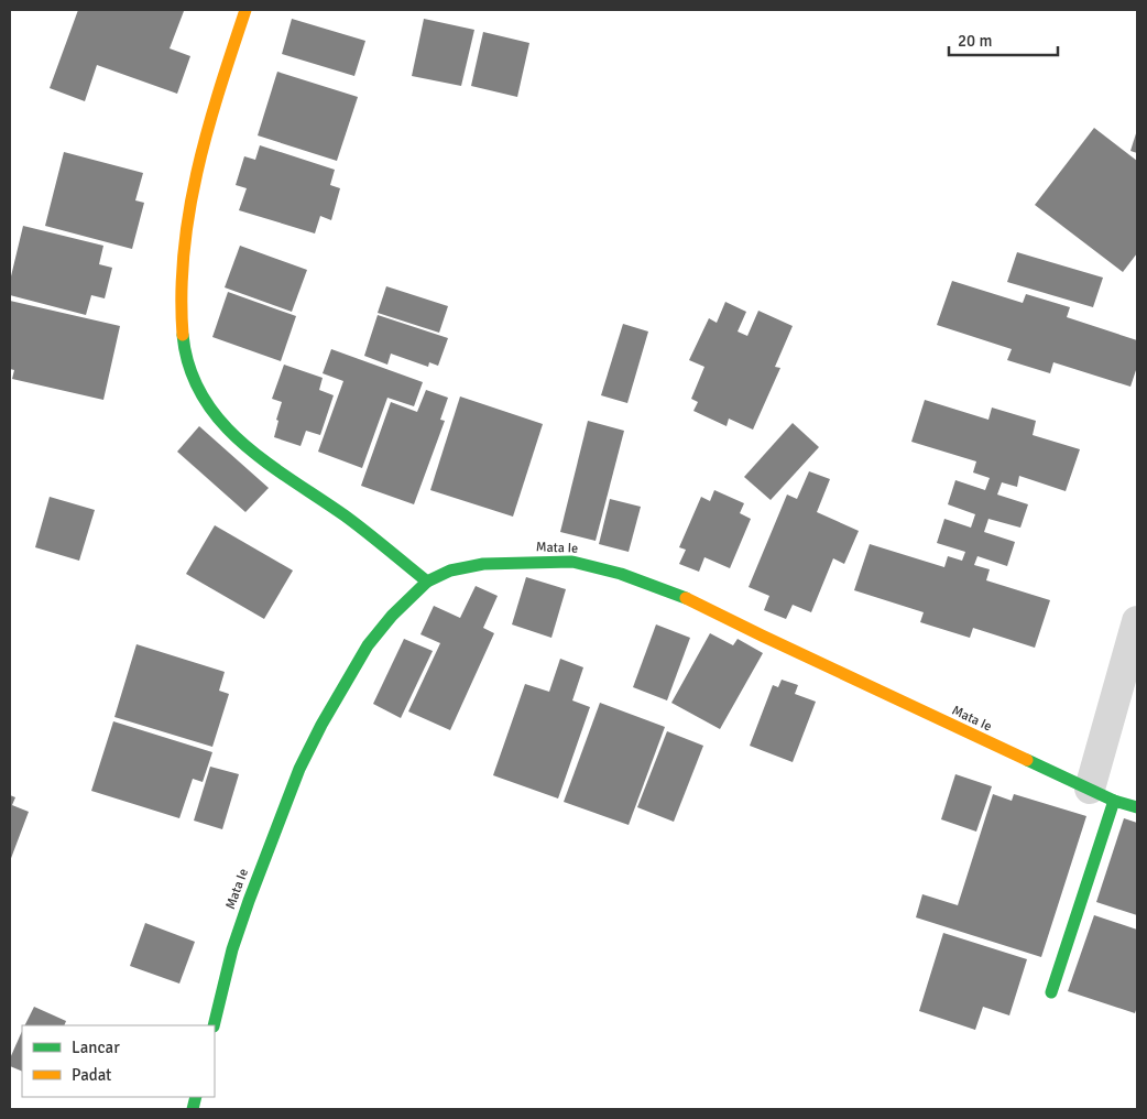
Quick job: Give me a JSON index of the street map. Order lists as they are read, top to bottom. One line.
{"streets":{"street":["Mata Ie"]},"legend":["Lancar","Padat"],"scale_bar":"20 m"}
